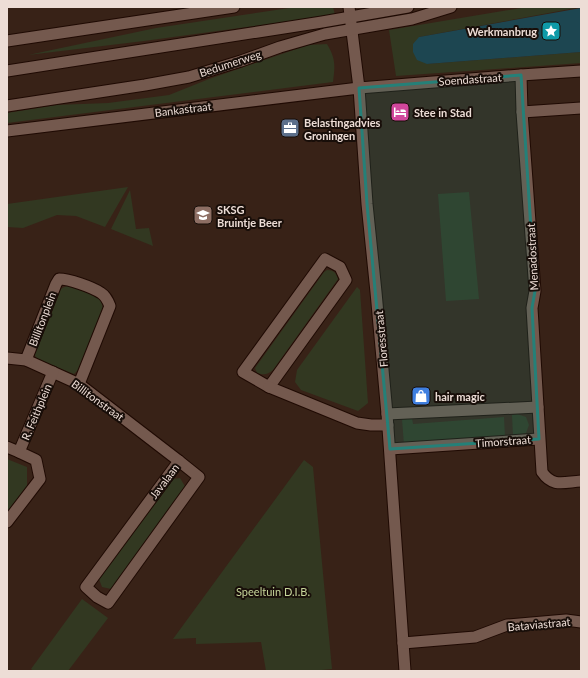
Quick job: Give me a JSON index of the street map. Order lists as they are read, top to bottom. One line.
{"streets":{"street":["Bedumerweg","Soendastraat","Bankastraat","Menadostraat","Billitonplein","Floresstraat","Billitonstraat","R. Feithplein","Timorstraat","Javalaan","Bataviastraat"]},"crossings":[["Bedumerweg","Floresstraat"],["Soendastraat","Bankastraat"],["Soendastraat","Menadostraat"],["Soendastraat","Floresstraat"],["Bankastraat","Floresstraat"],["Menadostraat","Timorstraat"],["Billitonplein","Billitonstraat"],["Floresstraat","Timorstraat"],["Floresstraat","Bataviastraat"],["Billitonstraat","R. Feithplein"],["Billitonstraat","Javalaan"]],"parks":["Speeltuin D.I.B."],"places":{"place":["Werkmanbrug"],"hotel":["Stee in Stad"],"office":["Belastingadvies Groningen"],"school or university":["SKSG Bruintje Beer"],"shop":["hair magic"]}}
